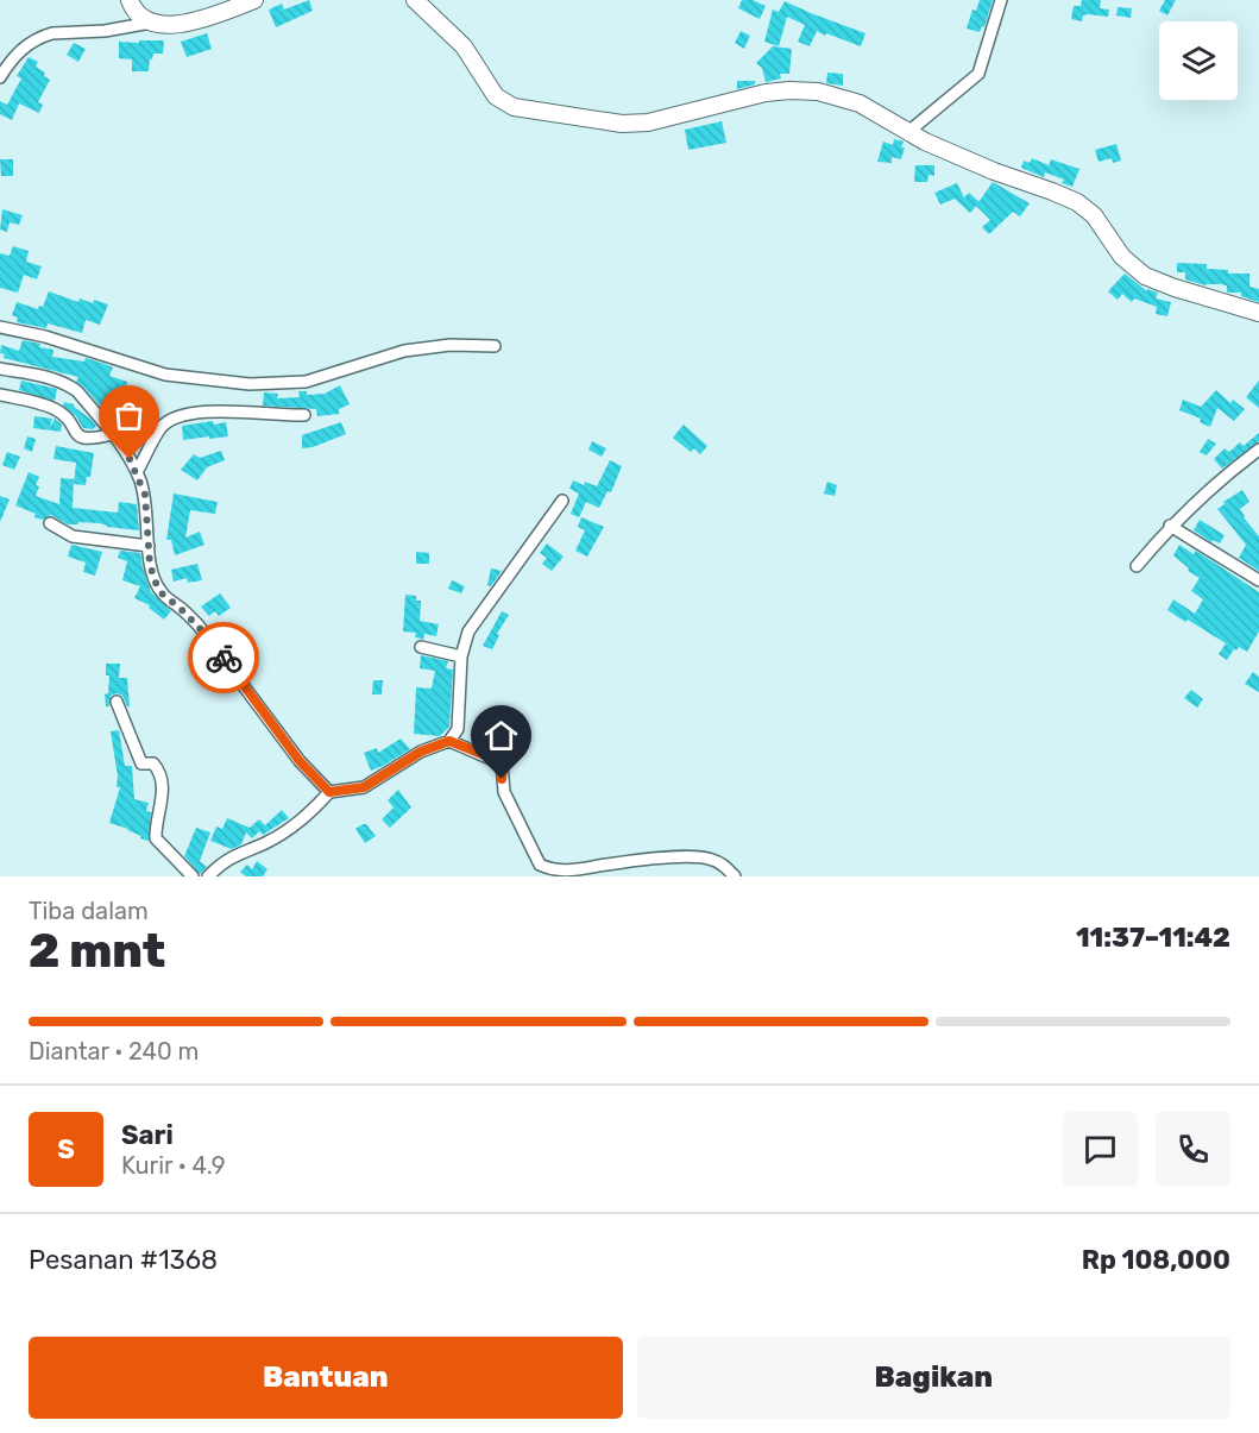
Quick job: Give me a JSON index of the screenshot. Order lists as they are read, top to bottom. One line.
{"page":{"heading":["2 mnt","Tiba dalam","11:37–11:42"],"panel":["Sari","Kurir · 4.9","Pesanan #1368","Rp 108,000"],"bar":"Diantar · 240 m","round":"S","buttons":["Bantuan","Bagikan"]}}
